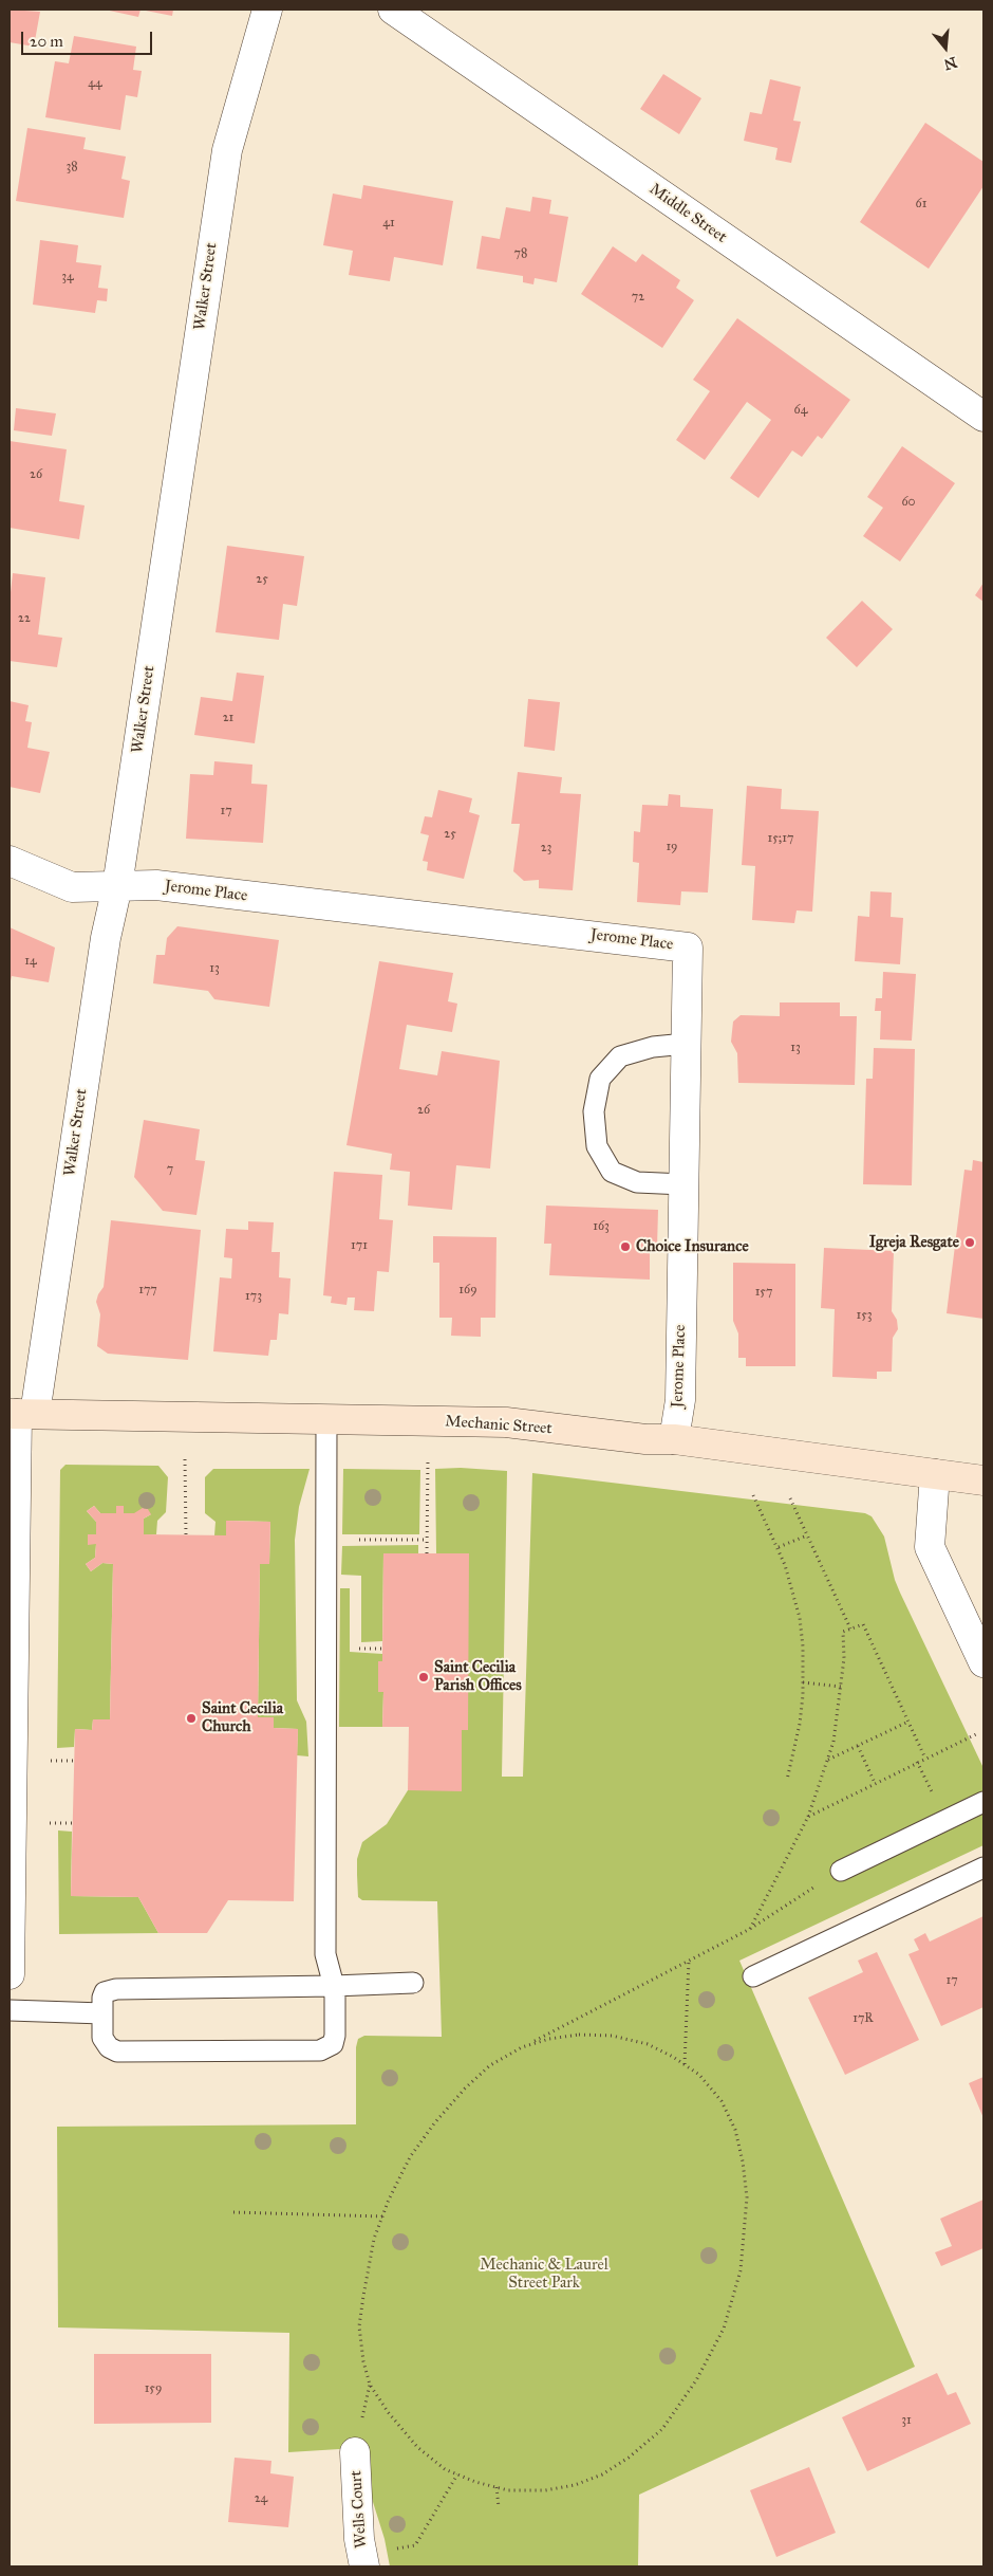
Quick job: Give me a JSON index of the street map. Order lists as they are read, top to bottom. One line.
{"streets":{"main road":["Mechanic Street"],"street":["Middle Street","Walker Street","Jerome Place","Wells Court"]},"crossings":[["Walker Street","Jerome Place"],["Walker Street","Mechanic Street"],["Jerome Place","Mechanic Street"]],"parks":["Mechanic & Laurel Street Park"],"places":["Igreja Resgate","Choice Insurance","Saint Cecilia Parish Offices","Saint Cecilia Church"],"house_numbers":["44","38","61","41","78","34","72","64","26","60","25","22","21","17","25","15;17","19","23","14","13","13","26","7","163","171","177","169","157","173","153","17","17R","159","31","24"],"scale_bar":"20 m","north":"bottom"}
